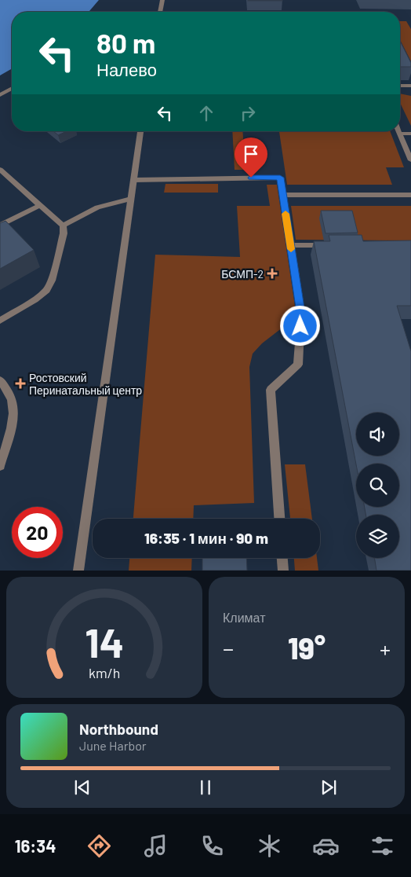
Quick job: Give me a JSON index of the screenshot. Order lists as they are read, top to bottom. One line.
{"places":{"health":["БСМП-2","Ростовский Перинатальный центр"]},"page":{"turn":["80 m","Налево"],"limit":"20","trip":"16:35 · 1 мин · 90 m","tile":"Климат","heat":["−","19°","+"],"song":["Northbound","June Harbor"],"tabs":"16:34","gauge":["14","km/h"]}}
